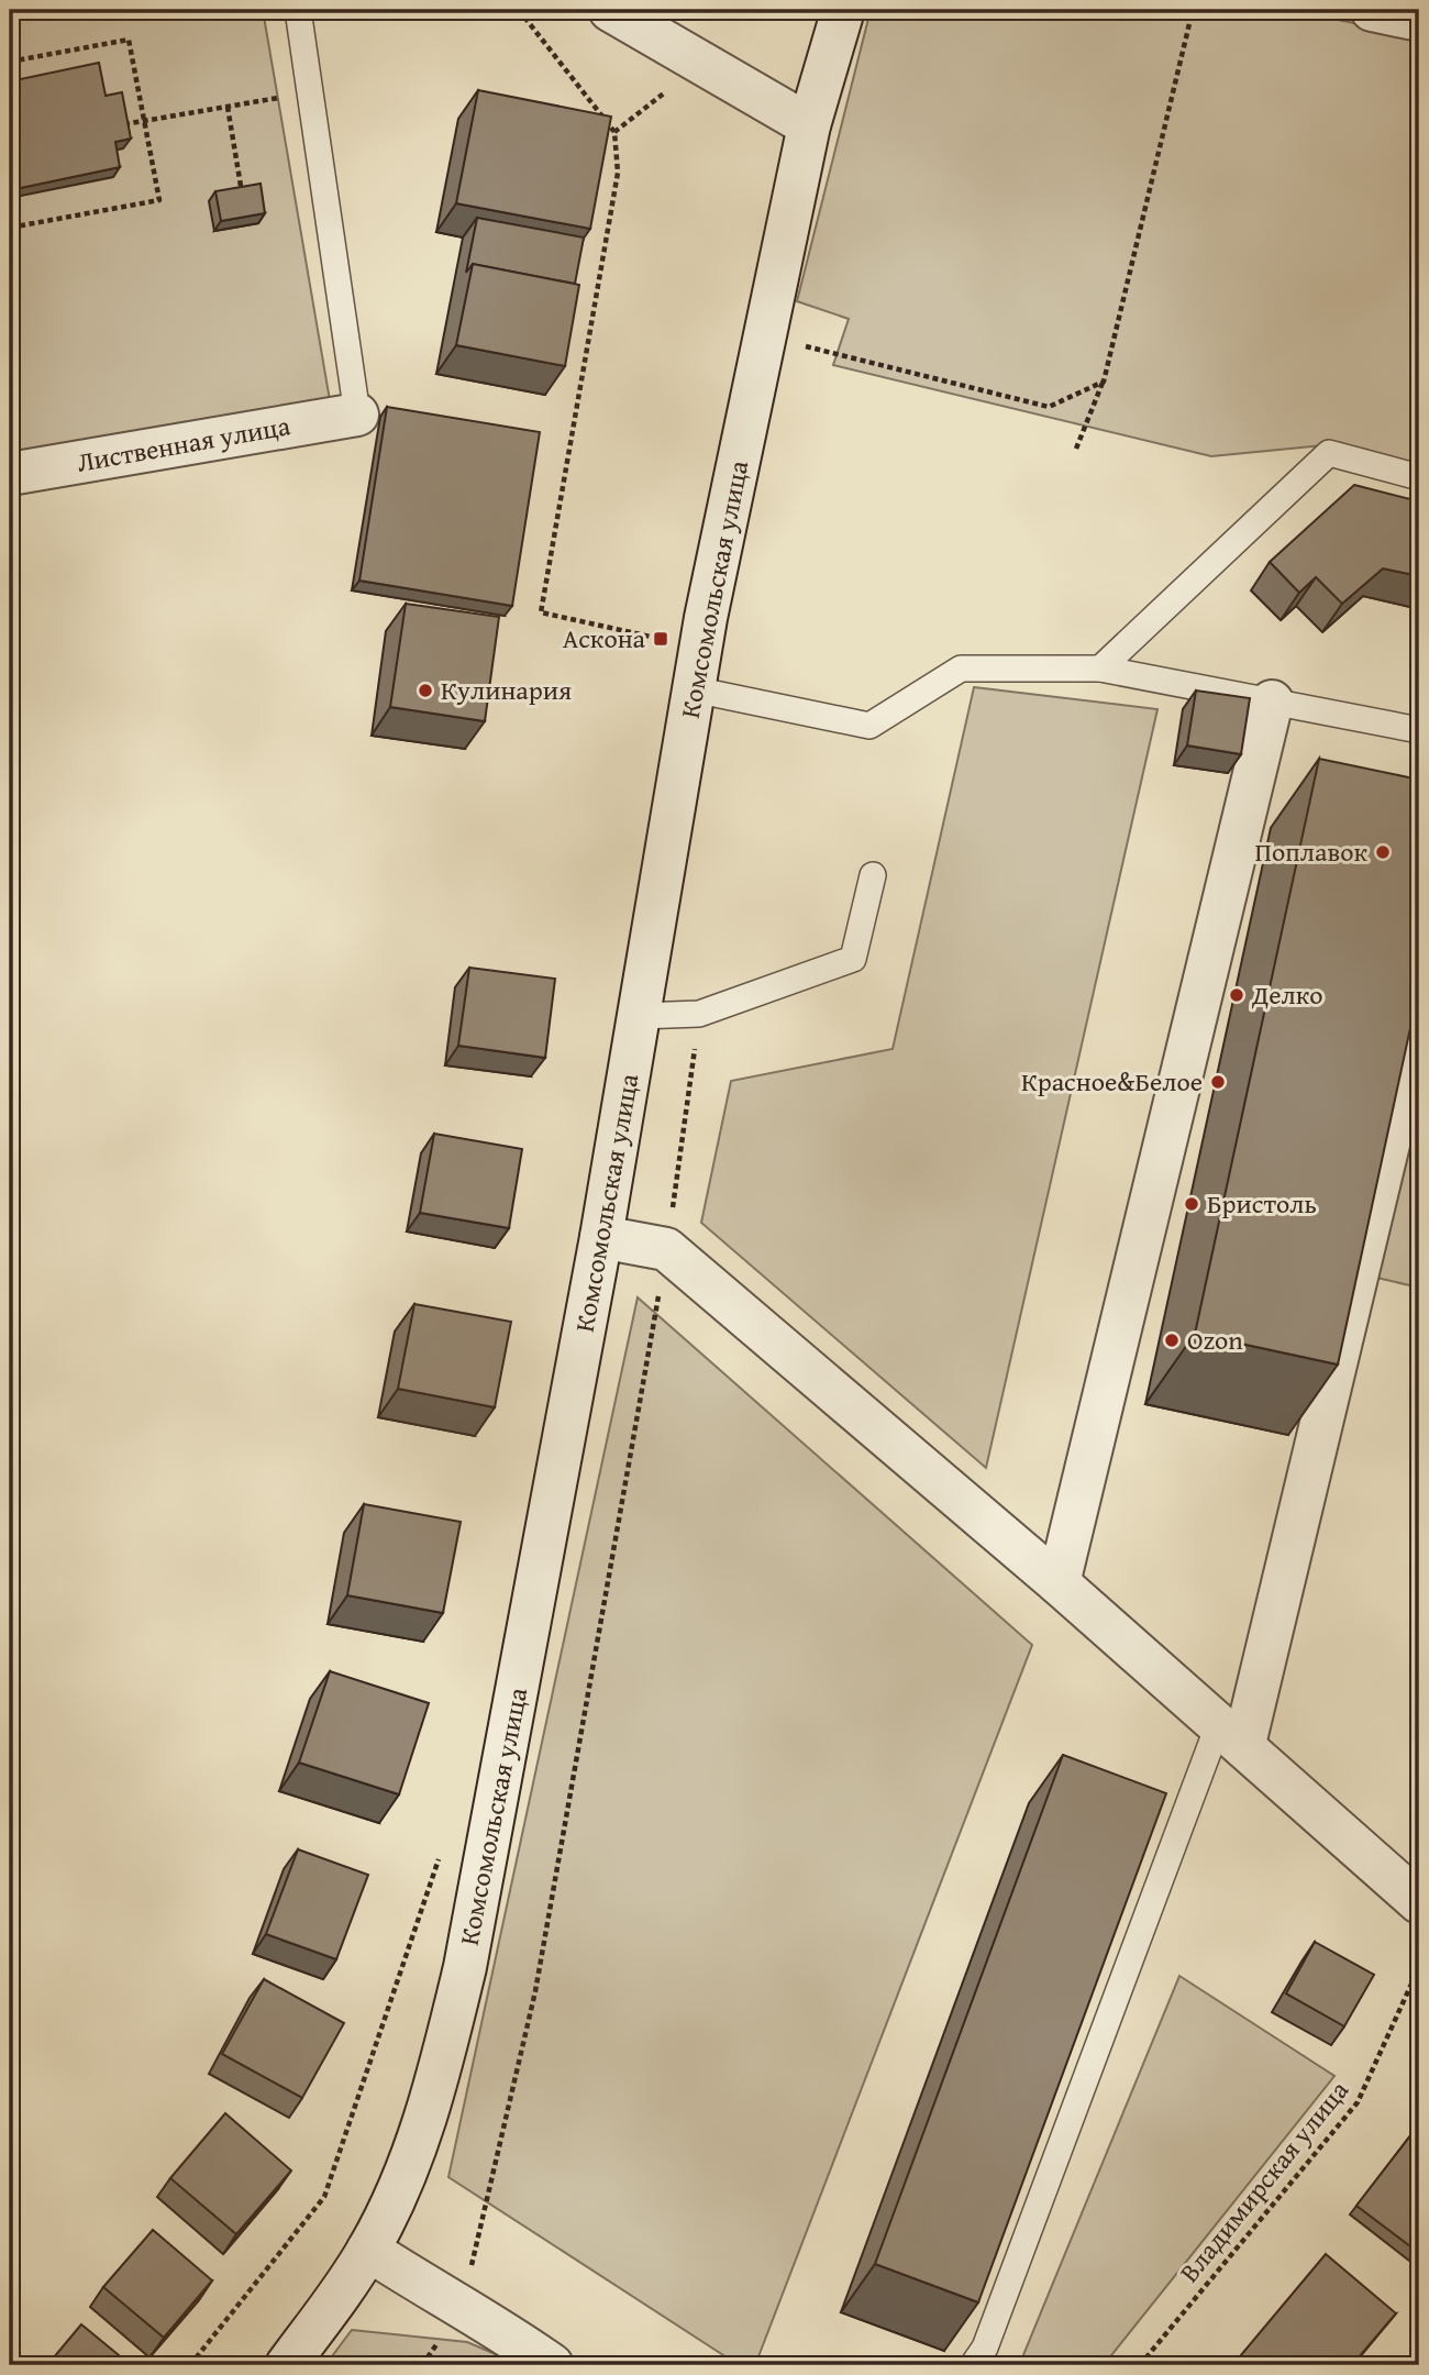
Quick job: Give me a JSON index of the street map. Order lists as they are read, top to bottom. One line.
{"streets":{"street":["Лиственная улица","Комсомольская улица"],"path":["Владимирская улица"]},"places":{"transit":["Аскона"],"other":["Кулинария","Поплавок","Делко","Красное&Белое","Бристоль","Ozon"]}}
